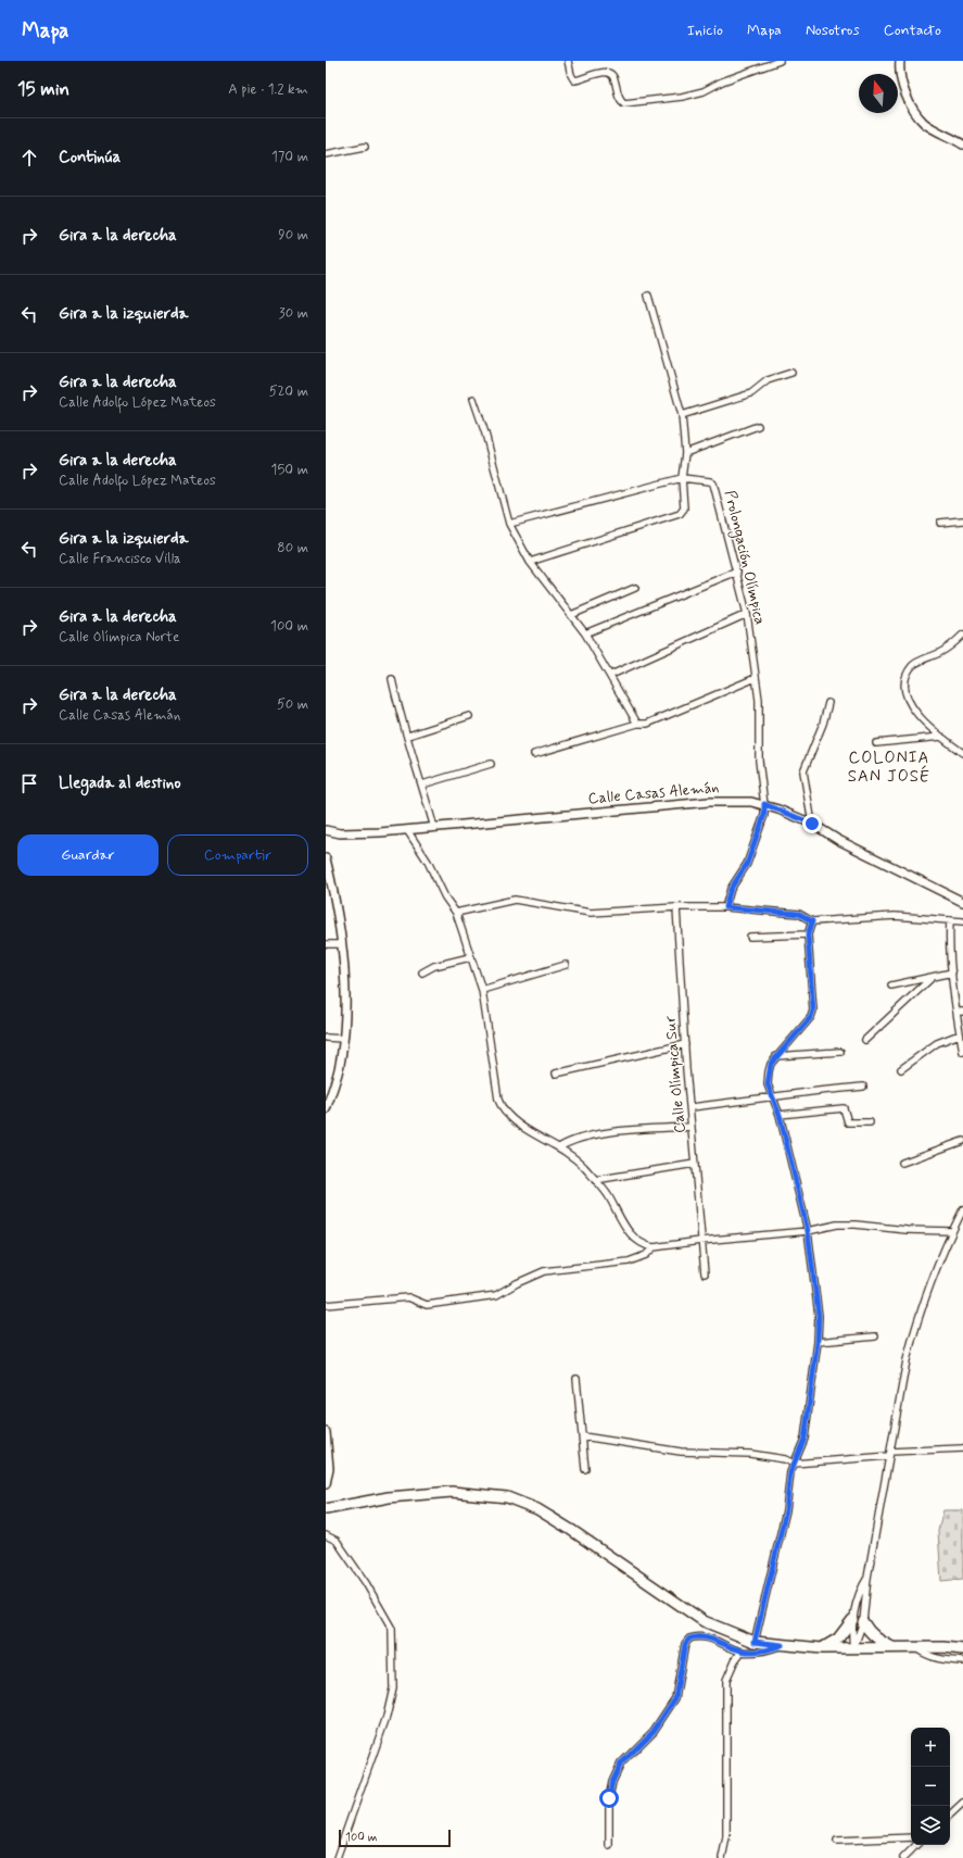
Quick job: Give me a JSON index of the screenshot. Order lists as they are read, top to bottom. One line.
{"streets":{"street":["Prolongación Olímpica","Calle Casas Alemán","Calle Olímpica Sur"]},"crossings":[["Prolongación Olímpica","Calle Casas Alemán"]],"districts":["COLONIA SAN JOSÉ"],"scale_bar":"100 m","north":"top","page":{"header":"Mapa","nav":["Inicio","Mapa","Nosotros","Contacto"],"heading":["15 min","A pie · 1.2 km"],"list":[["Continúa","170 m"],["Gira a la derecha","90 m"],["Gira a la izquierda","30 m"],["Gira a la derecha","Calle Adolfo López Mateos","520 m"],["Gira a la derecha","Calle Adolfo López Mateos","150 m"],["Gira a la izquierda","Calle Francisco Villa","80 m"],["Gira a la derecha","Calle Olímpica Norte","100 m"],["Gira a la derecha","Calle Casas Alemán","50 m"],"Llegada al destino"],"buttons":["Guardar","Compartir"],"map_buttons":["+","−"],"scale":"100 m"}}
